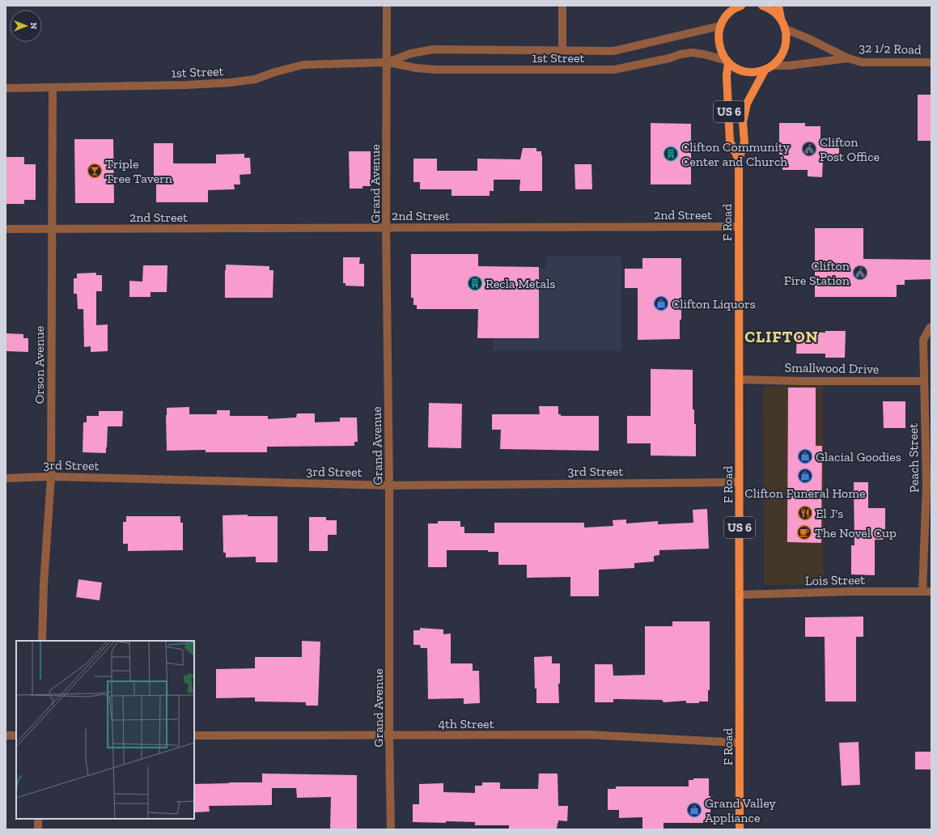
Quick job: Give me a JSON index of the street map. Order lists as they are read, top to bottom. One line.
{"streets":{"main road":["US 6","F Road"],"street":["32 1/2 Road","1st Street","Grand Avenue","2nd Street","Orson Avenue","Smallwood Drive","Peach Street","3rd Street","Lois Street","4th Street"]},"crossings":[["1st Street","Grand Avenue"],["1st Street","F Road"],["1st Street","Orson Avenue"],["Grand Avenue","2nd Street"],["Grand Avenue","3rd Street"],["Grand Avenue","4th Street"],["2nd Street","F Road"],["2nd Street","Orson Avenue"],["F Road","Smallwood Drive"],["F Road","3rd Street"],["F Road","Lois Street"],["F Road","4th Street"],["Orson Avenue","3rd Street"],["Smallwood Drive","Peach Street"],["Peach Street","Lois Street"]],"districts":["CLIFTON"],"places":{"public building":["Clifton Post Office","Clifton Fire Station"],"building":["Clifton Community Center and Church","Recla Metals"],"bar":["Triple Tree Tavern"],"shop":["Clifton Liquors","Glacial Goodies","Clifton Funeral Home","Grand Valley Appliance"],"restaurant":["El J's"],"cafe":["The Novel Cup"]},"north":"right"}
